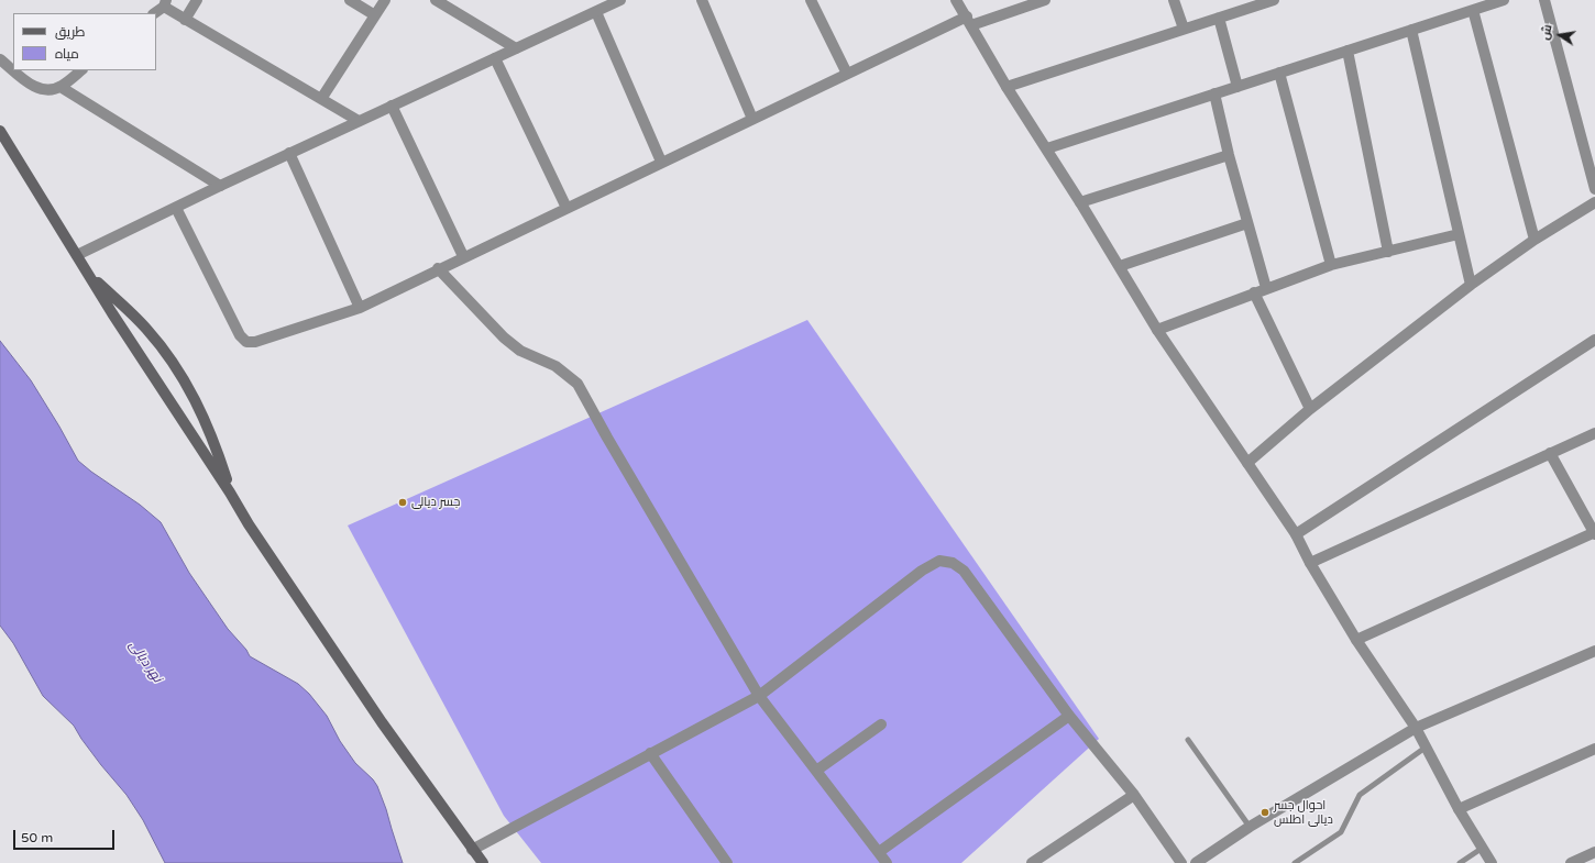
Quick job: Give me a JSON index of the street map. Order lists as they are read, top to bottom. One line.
{"water":["نهر ديالى"],"places":["جسر ديالى","احوال جسر ديالى اطلس"],"legend":["طريق","مياه"],"scale_bar":"50 m","north":"left"}
